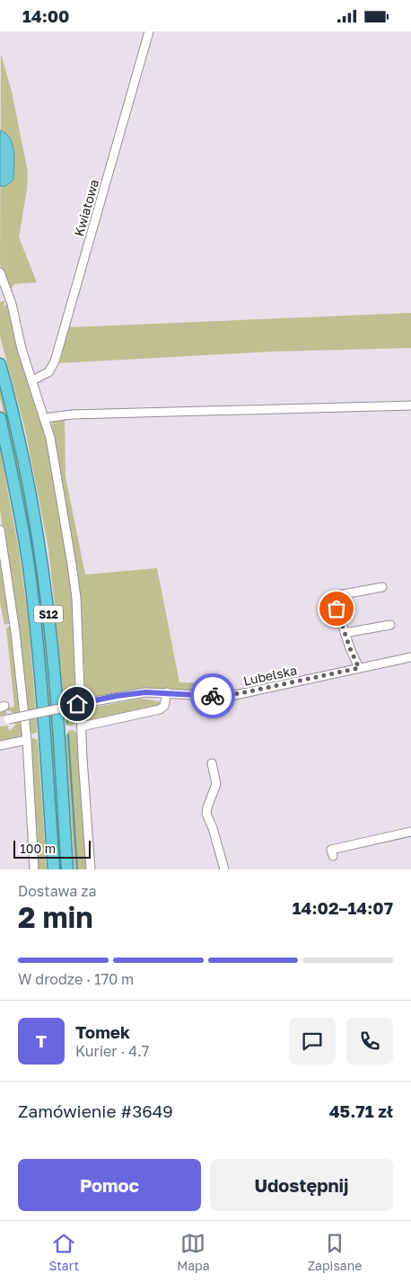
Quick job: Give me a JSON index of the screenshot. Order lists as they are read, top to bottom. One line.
{"streets":{"highway":["S12"],"street":["Kwiatowa","Lubelska"]},"scale_bar":"100 m","page":{"status":"14:00","scale":"100 m","heading":["2 min","Dostawa za","14:02–14:07"],"panel":["Tomek","Kurier · 4.7","Zamówienie #3649","45.71 zł"],"bar":"W drodze · 170 m","round":"T","buttons":["Pomoc","Udostępnij"],"tabs":["Start","Mapa","Zapisane"]}}
